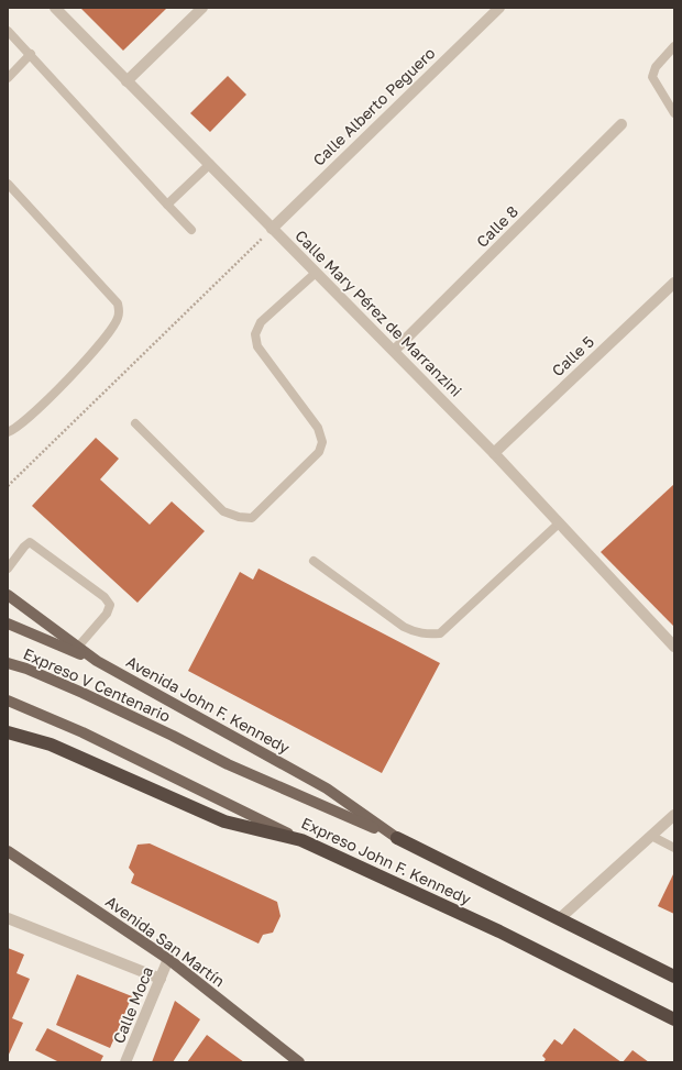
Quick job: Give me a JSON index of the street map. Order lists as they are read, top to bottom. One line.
{"streets":{"highway":["Expreso John F. Kennedy"],"main road":["Expreso V Centenario","Avenida John F. Kennedy","Avenida San Martín"],"street":["Calle Alberto Peguero","Calle 8","Calle Mary Pérez de Marranzini","Calle 5","Calle Moca"]},"crossings":[["Calle Alberto Peguero","Calle Mary Pérez de Marranzini"],["Calle 8","Calle Mary Pérez de Marranzini"],["Calle Mary Pérez de Marranzini","Calle 5"],["Expreso V Centenario","Expreso John F. Kennedy"],["Avenida John F. Kennedy","Expreso John F. Kennedy"],["Avenida San Martín","Calle Moca"]]}
